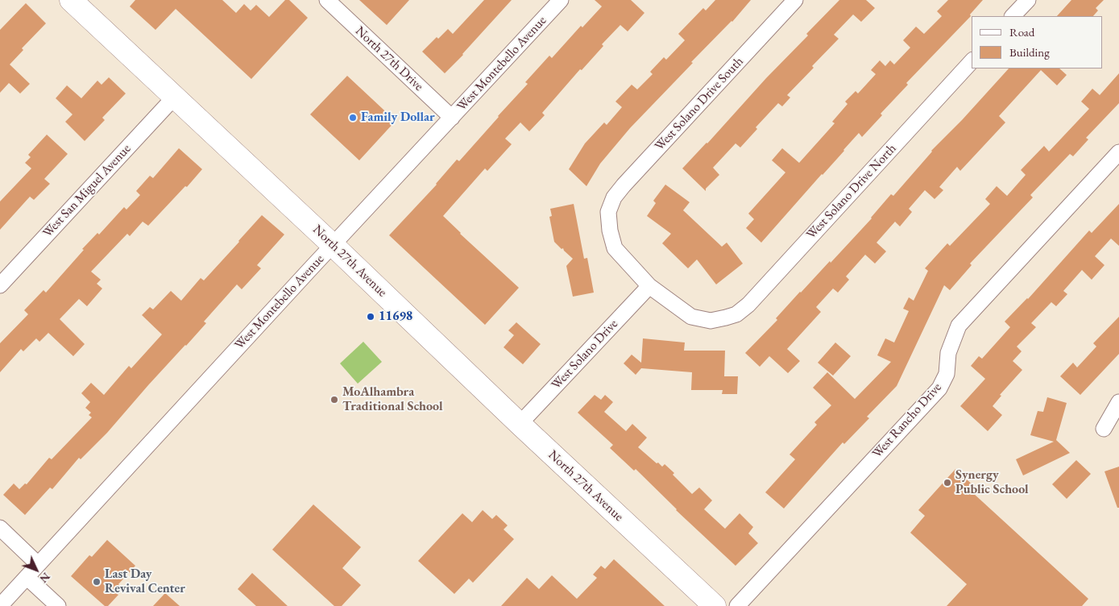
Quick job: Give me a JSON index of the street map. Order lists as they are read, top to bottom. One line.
{"streets":{"main road":["North 27th Avenue"],"street":["North 27th Drive","West Montebello Avenue","West Solano Drive South","West San Miguel Avenue","West Solano Drive North","West Solano Drive","West Rancho Drive"]},"crossings":[["North 27th Drive","West Montebello Avenue"],["West Montebello Avenue","North 27th Avenue"],["West Solano Drive South","West Solano Drive North"],["West Solano Drive South","West Solano Drive"],["West San Miguel Avenue","North 27th Avenue"],["West Solano Drive North","West Solano Drive"],["North 27th Avenue","West Solano Drive"]],"places":["Family Dollar","11698","MoAlhambra Traditional School","Synergy Public School","Last Day Revival Center"],"legend":["Road","Building"],"north":"bottom right"}
